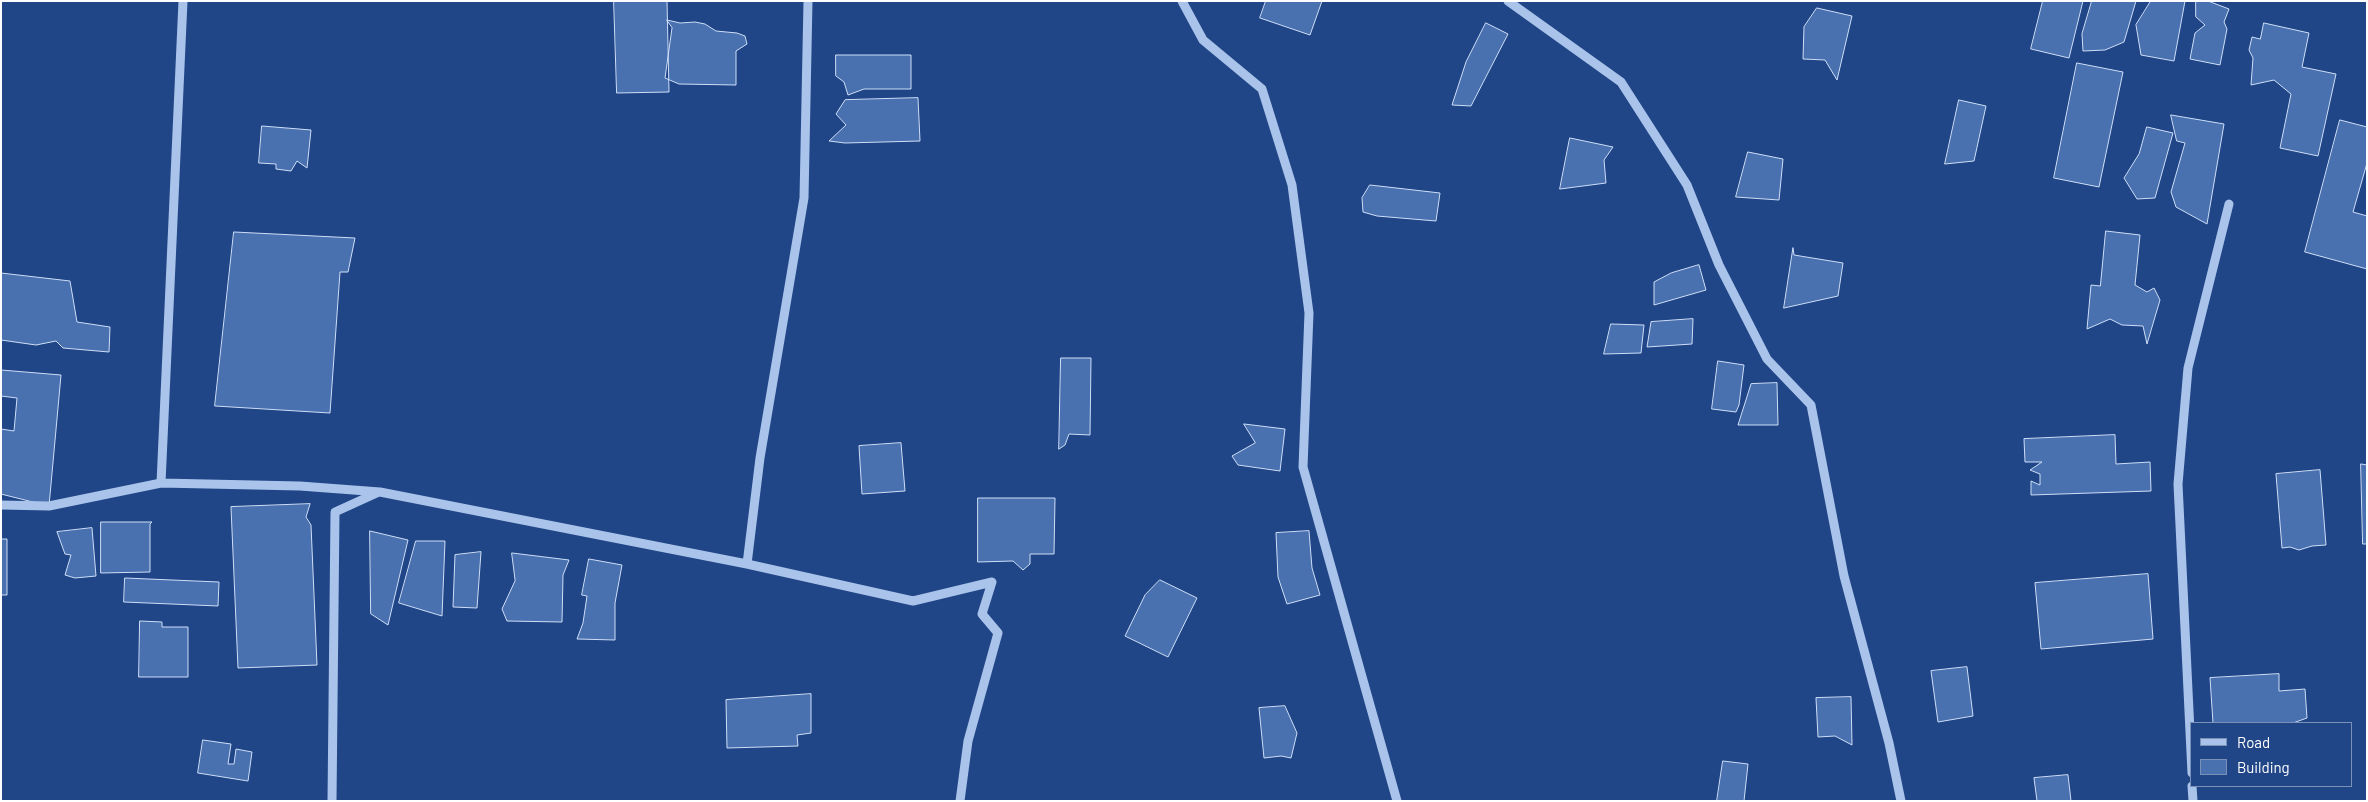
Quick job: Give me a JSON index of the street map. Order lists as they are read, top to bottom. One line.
{"legend":["Road","Building"]}
